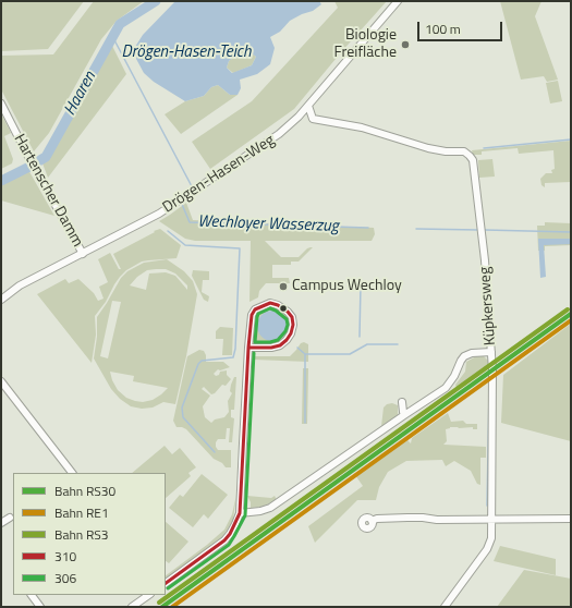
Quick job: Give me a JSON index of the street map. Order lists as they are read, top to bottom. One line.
{"streets":{"street":["Drögen-Hasen-Weg","Hartenscher Damm","Küpkersweg"]},"crossings":[["Drögen-Hasen-Weg","Hartenscher Damm"],["Drögen-Hasen-Weg","Küpkersweg"]],"water":["Drögen-Hasen-Teich","Haaren","Wechloyer Wasserzug"],"places":["Biologie Freifläche","Campus Wechloy"],"lines":["transit line 310","transit line 306","rail line RS3","rail line RS30","rail line RE1"],"legend":["Bahn RS30","Bahn RE1","Bahn RS3","310","306"],"scale_bar":"100 m"}
